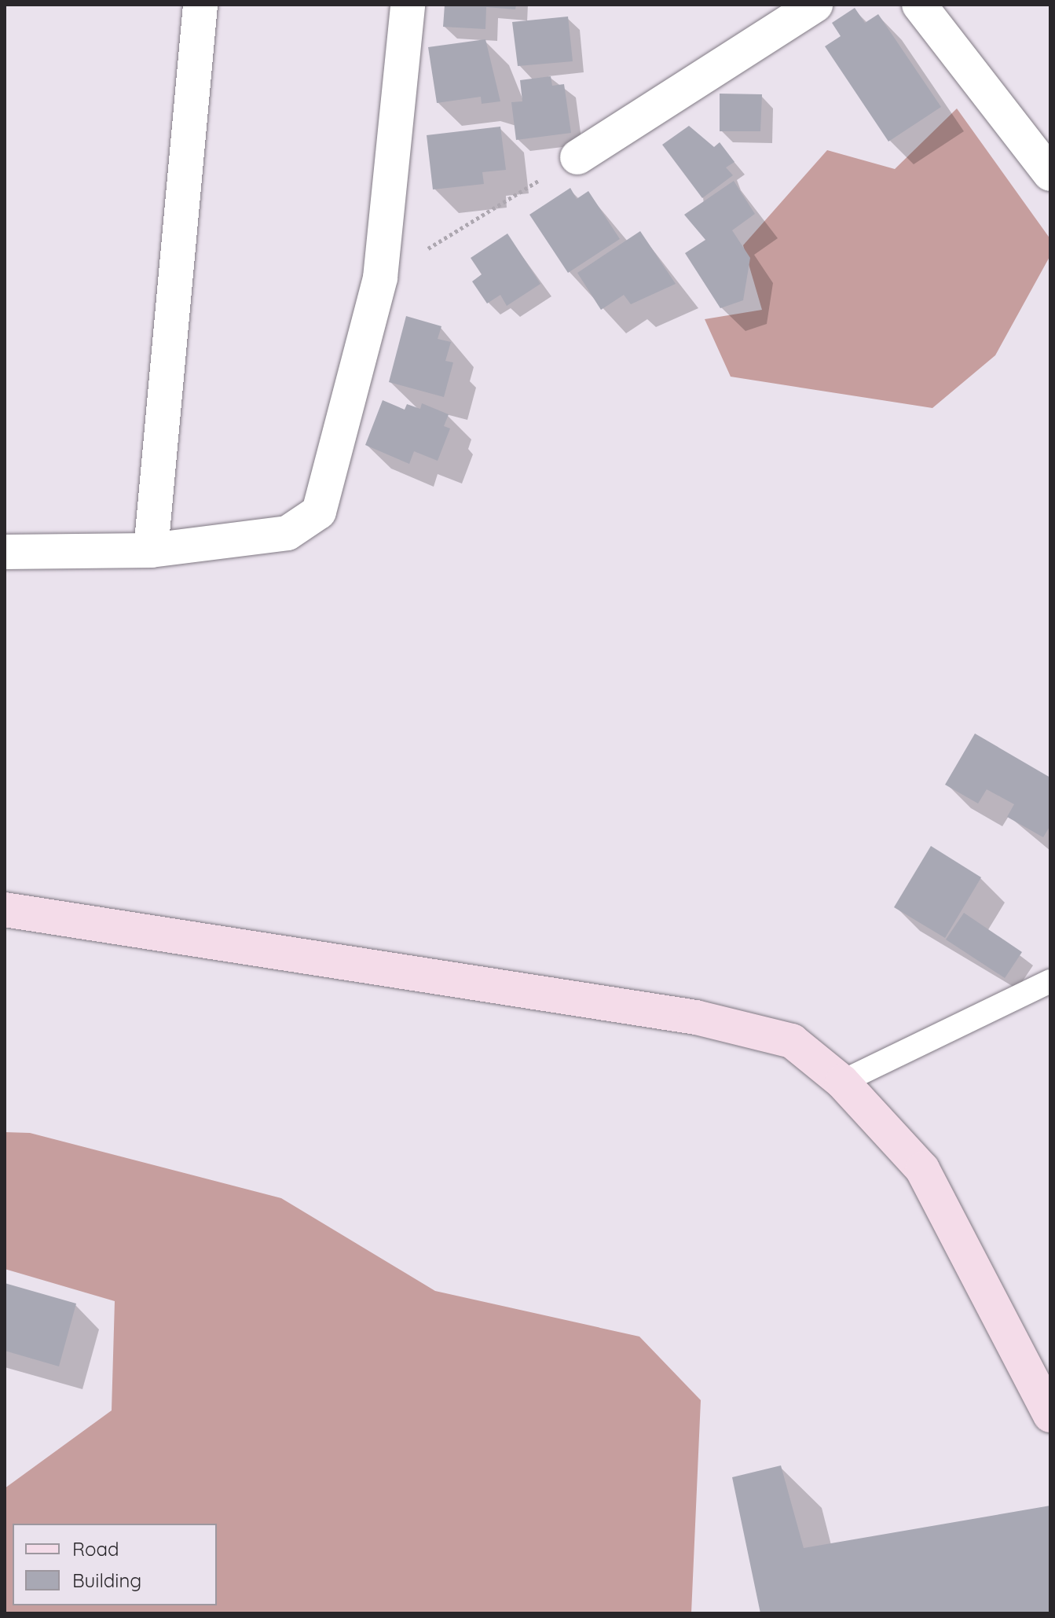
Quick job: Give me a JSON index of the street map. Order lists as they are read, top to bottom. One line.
{"legend":["Road","Building"]}
